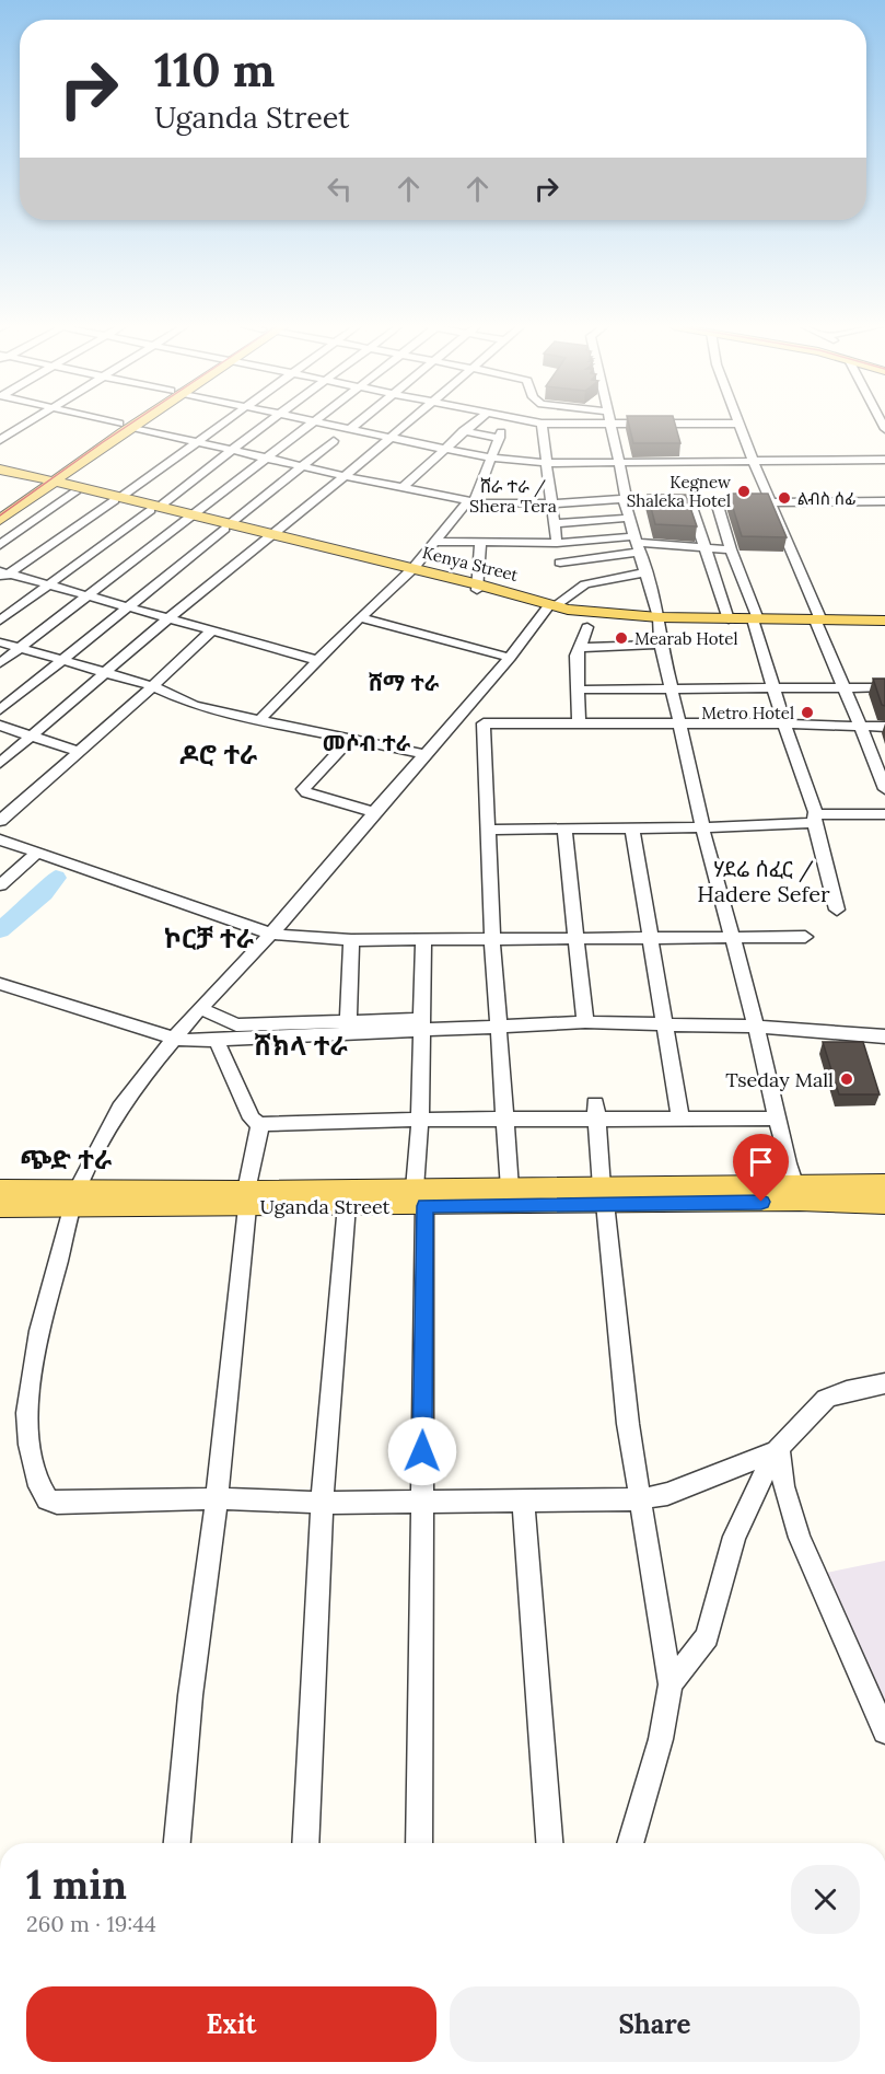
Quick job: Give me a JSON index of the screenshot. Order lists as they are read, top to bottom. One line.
{"streets":{"main road":["Uganda Street"]},"districts":["ሸራ ተራ / Shera Tera","ሸማ ተራ","መሶብ ተራ","ዶሮ ተራ","ሃደሬ ሰፈር / Hadere Sefer","ኮርቻ ተራ","ሸክላ ተራ","ጭድ ተራ"],"places":["Kegnew Shaleka Hotel","ልብስ ሰፊ","Mearab Hotel","Metro Hotel","Tseday Mall"],"page":{"turn":["110 m","Uganda Street"],"heading":["1 min","260 m · 19:44"],"buttons":["Exit","Share"]}}
